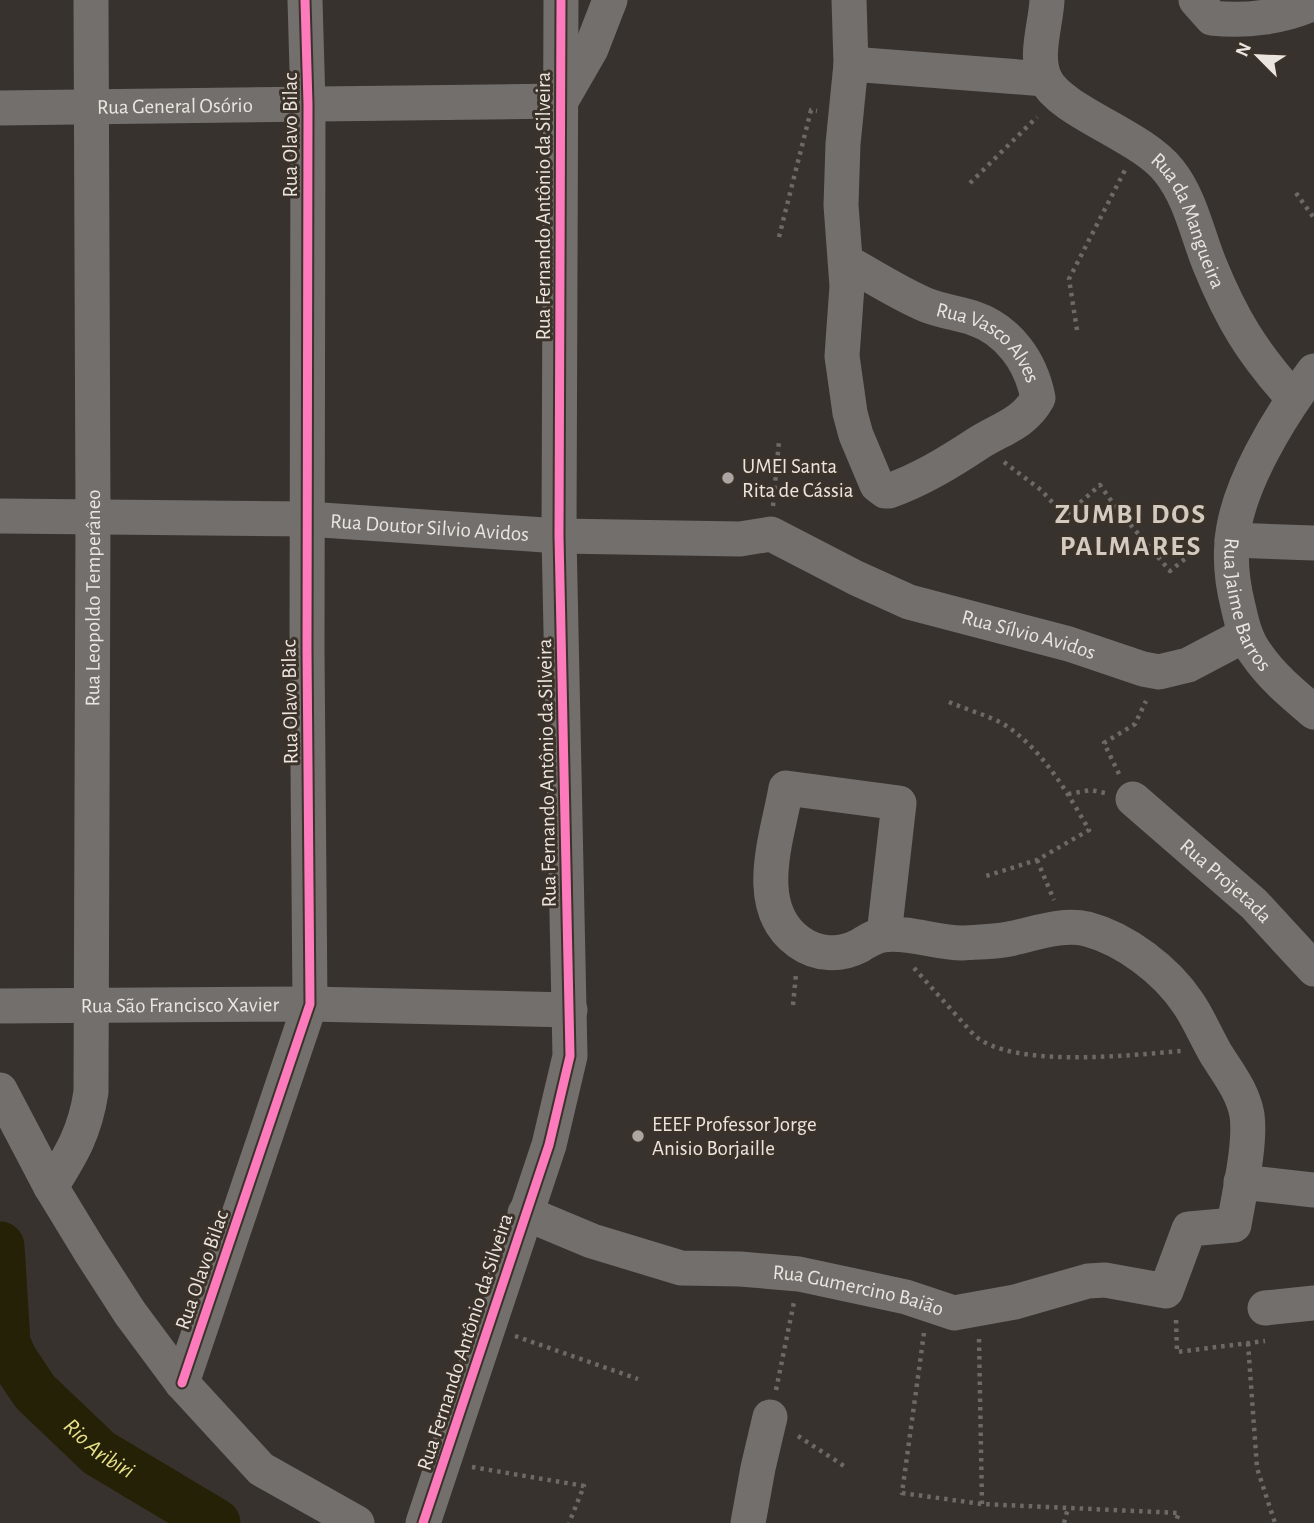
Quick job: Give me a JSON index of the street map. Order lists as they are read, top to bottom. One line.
{"streets":{"street":["Rua General Osório","Rua Olavo Bilac","Rua Fernando Antônio da Silveira","Rua da Mangueira","Rua Vasco Alves","Rua Doutor Silvio Avidos","Rua Leopoldo Temperâneo","Rua Jaime Barros","Rua Sílvio Avidos","Rua Projetada","Rua São Francisco Xavier","Rua Gumercino Baião"]},"crossings":[["Rua General Osório","Rua Olavo Bilac"],["Rua General Osório","Rua Fernando Antônio da Silveira"],["Rua General Osório","Rua Leopoldo Temperâneo"],["Rua Olavo Bilac","Rua Doutor Silvio Avidos"],["Rua Olavo Bilac","Rua São Francisco Xavier"],["Rua Fernando Antônio da Silveira","Rua Doutor Silvio Avidos"],["Rua Fernando Antônio da Silveira","Rua São Francisco Xavier"],["Rua Fernando Antônio da Silveira","Rua Gumercino Baião"],["Rua da Mangueira","Rua Vasco Alves"],["Rua da Mangueira","Rua Jaime Barros"],["Rua Doutor Silvio Avidos","Rua Leopoldo Temperâneo"],["Rua Doutor Silvio Avidos","Rua Sílvio Avidos"],["Rua Leopoldo Temperâneo","Rua São Francisco Xavier"],["Rua Jaime Barros","Rua Sílvio Avidos"]],"districts":["ZUMBI DOS PALMARES"],"water":["Rio Aribiri"],"places":["UMEI Santa Rita de Cássia","EEEF Professor Jorge Anisio Borjaille"],"north":"top left"}
